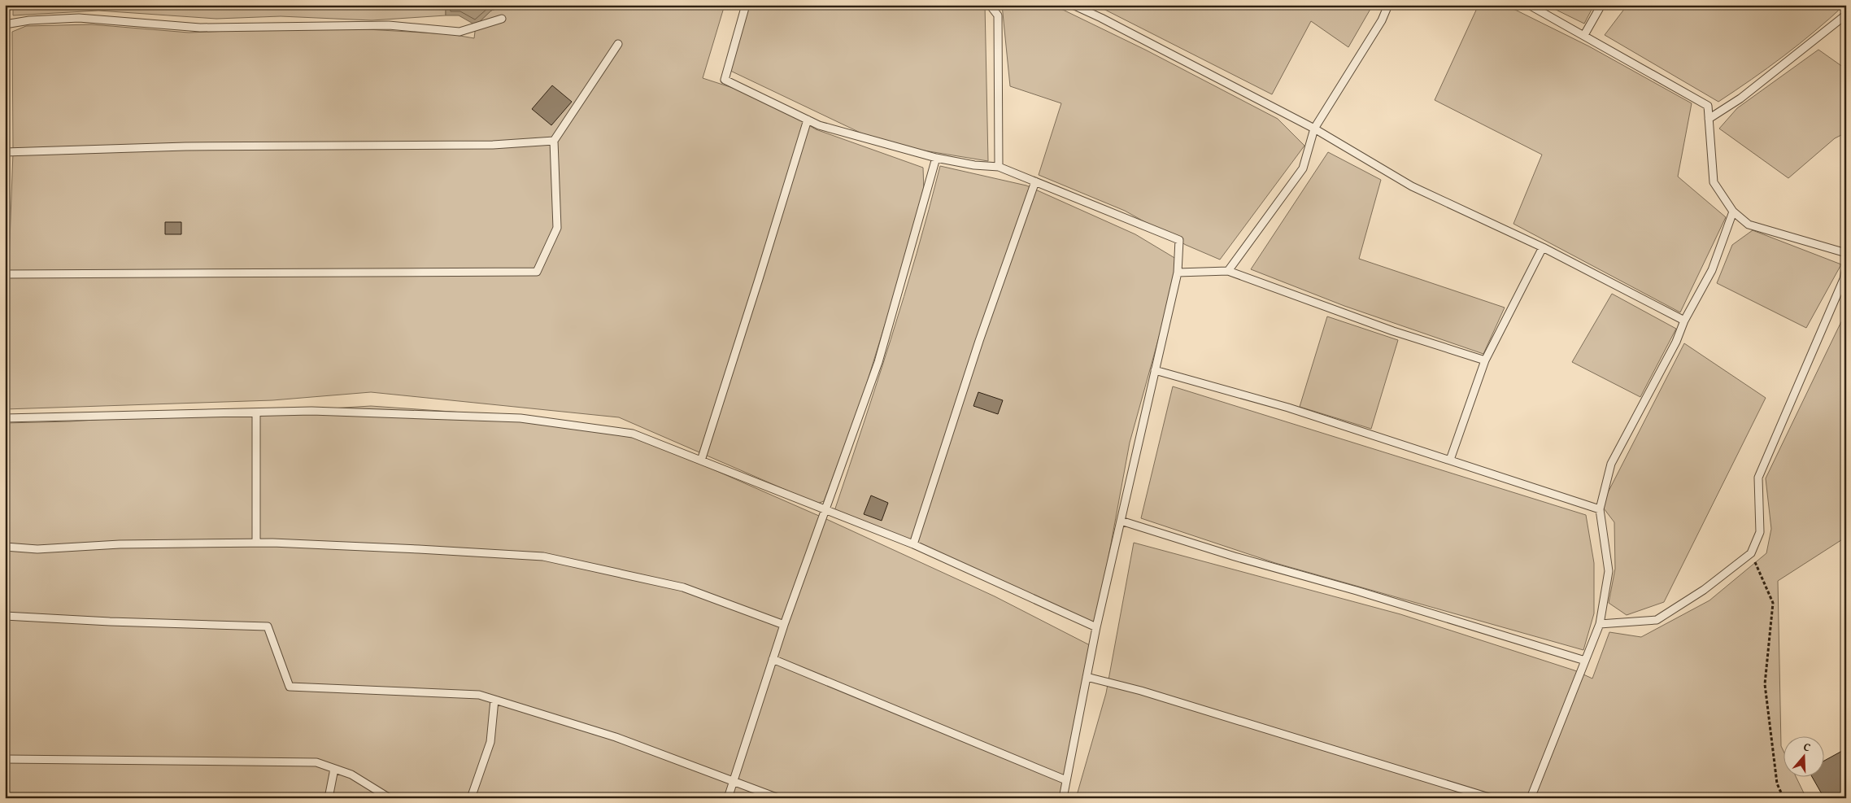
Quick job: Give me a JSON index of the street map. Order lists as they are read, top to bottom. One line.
{"north":"top"}
